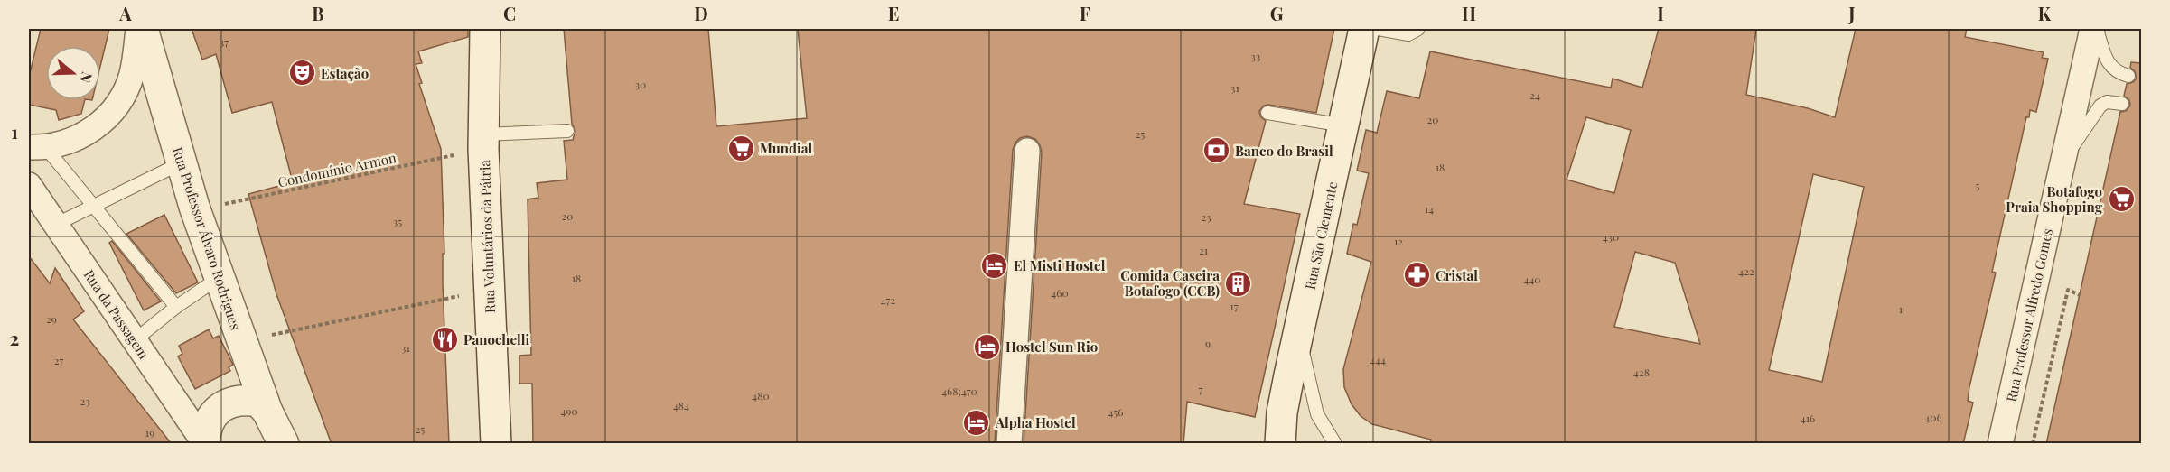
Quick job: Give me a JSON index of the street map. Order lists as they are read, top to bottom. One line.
{"streets":{"main road":["Rua São Clemente","Rua Voluntários da Pátria","Rua Professor Álvaro Rodrigues"],"street":["Rua da Passagem","Rua Professor Alfredo Gomes"],"path":["Condomínio Armon"]},"crossings":[["Condomínio Armon","Rua Voluntários da Pátria"],["Condomínio Armon","Rua Professor Álvaro Rodrigues"]],"places":{"theatre":["Estação"],"supermarket":["Mundial","Botafogo Praia Shopping"],"bank":["Banco do Brasil"],"hotel":["El Misti Hostel","Hostel Sun Rio","Alpha Hostel"],"pharmacy":["Cristal"],"building":["Comida Caseira Botafogo (CCB)"],"restaurant":["Panochelli"]},"house_numbers":["37","33","30","31","24","20","25","18","5","14","20","23","35","430","12","21","422","18","440","460","472","17","1","29","9","31","444","27","428","7","468;470","480","23","484","490","456","406","416","25","19"],"north":"right","grid":{"columns":["A","B","C","D","E","F","G","H","I","J","K"],"rows":["1","2"]}}
